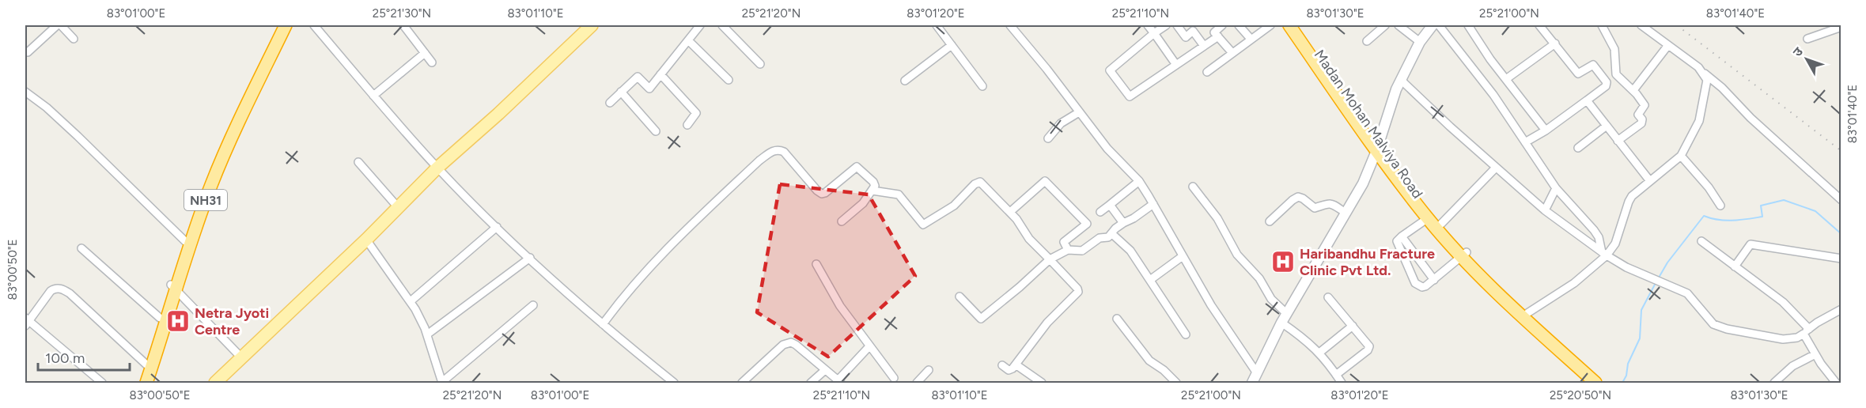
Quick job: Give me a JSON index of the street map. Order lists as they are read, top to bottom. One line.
{"streets":{"highway":["Madan Mohan Malviya Road","NH31"]},"places":{"hospital":["Haribandhu Fracture Clinic Pvt Ltd.","Netra Jyoti Centre"]},"scale_bar":"100 m","north":"top left","coordinates":["83°01'00\"E","25°21'30\"N","83°01'10\"E","25°21'20\"N","83°01'20\"E","25°21'10\"N","83°01'30\"E","25°21'00\"N","83°01'40\"E","83°00'50\"E","25°20'50\"N"]}
